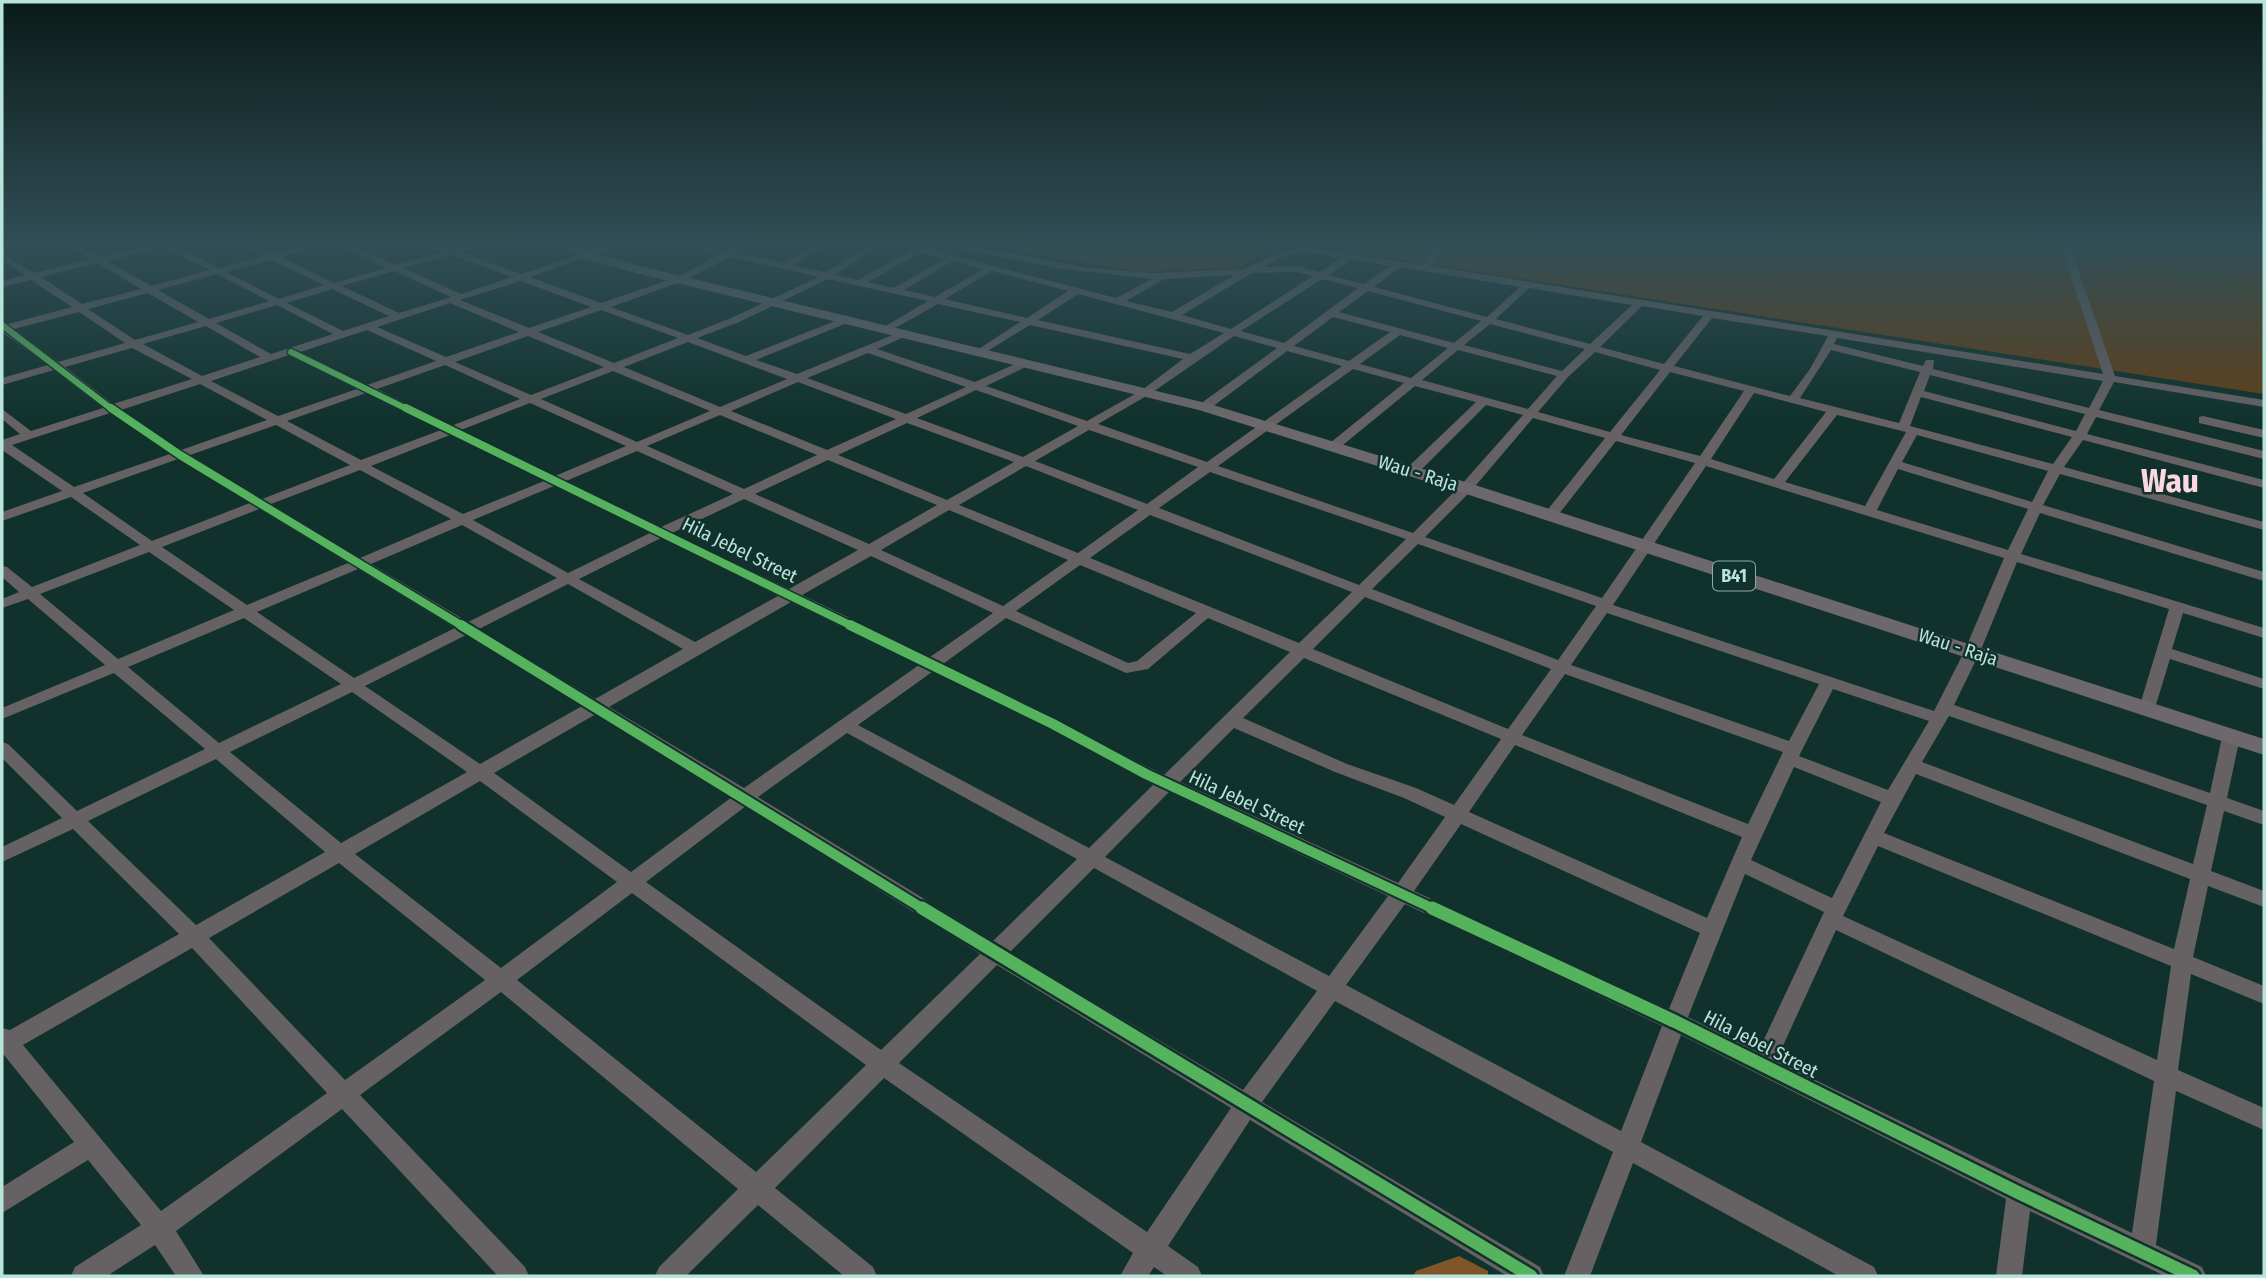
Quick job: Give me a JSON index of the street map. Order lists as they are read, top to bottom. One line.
{"streets":{"main road":["Wau - Raja","B41"],"street":["Hila Jebel Street"]},"districts":["Wau"]}
